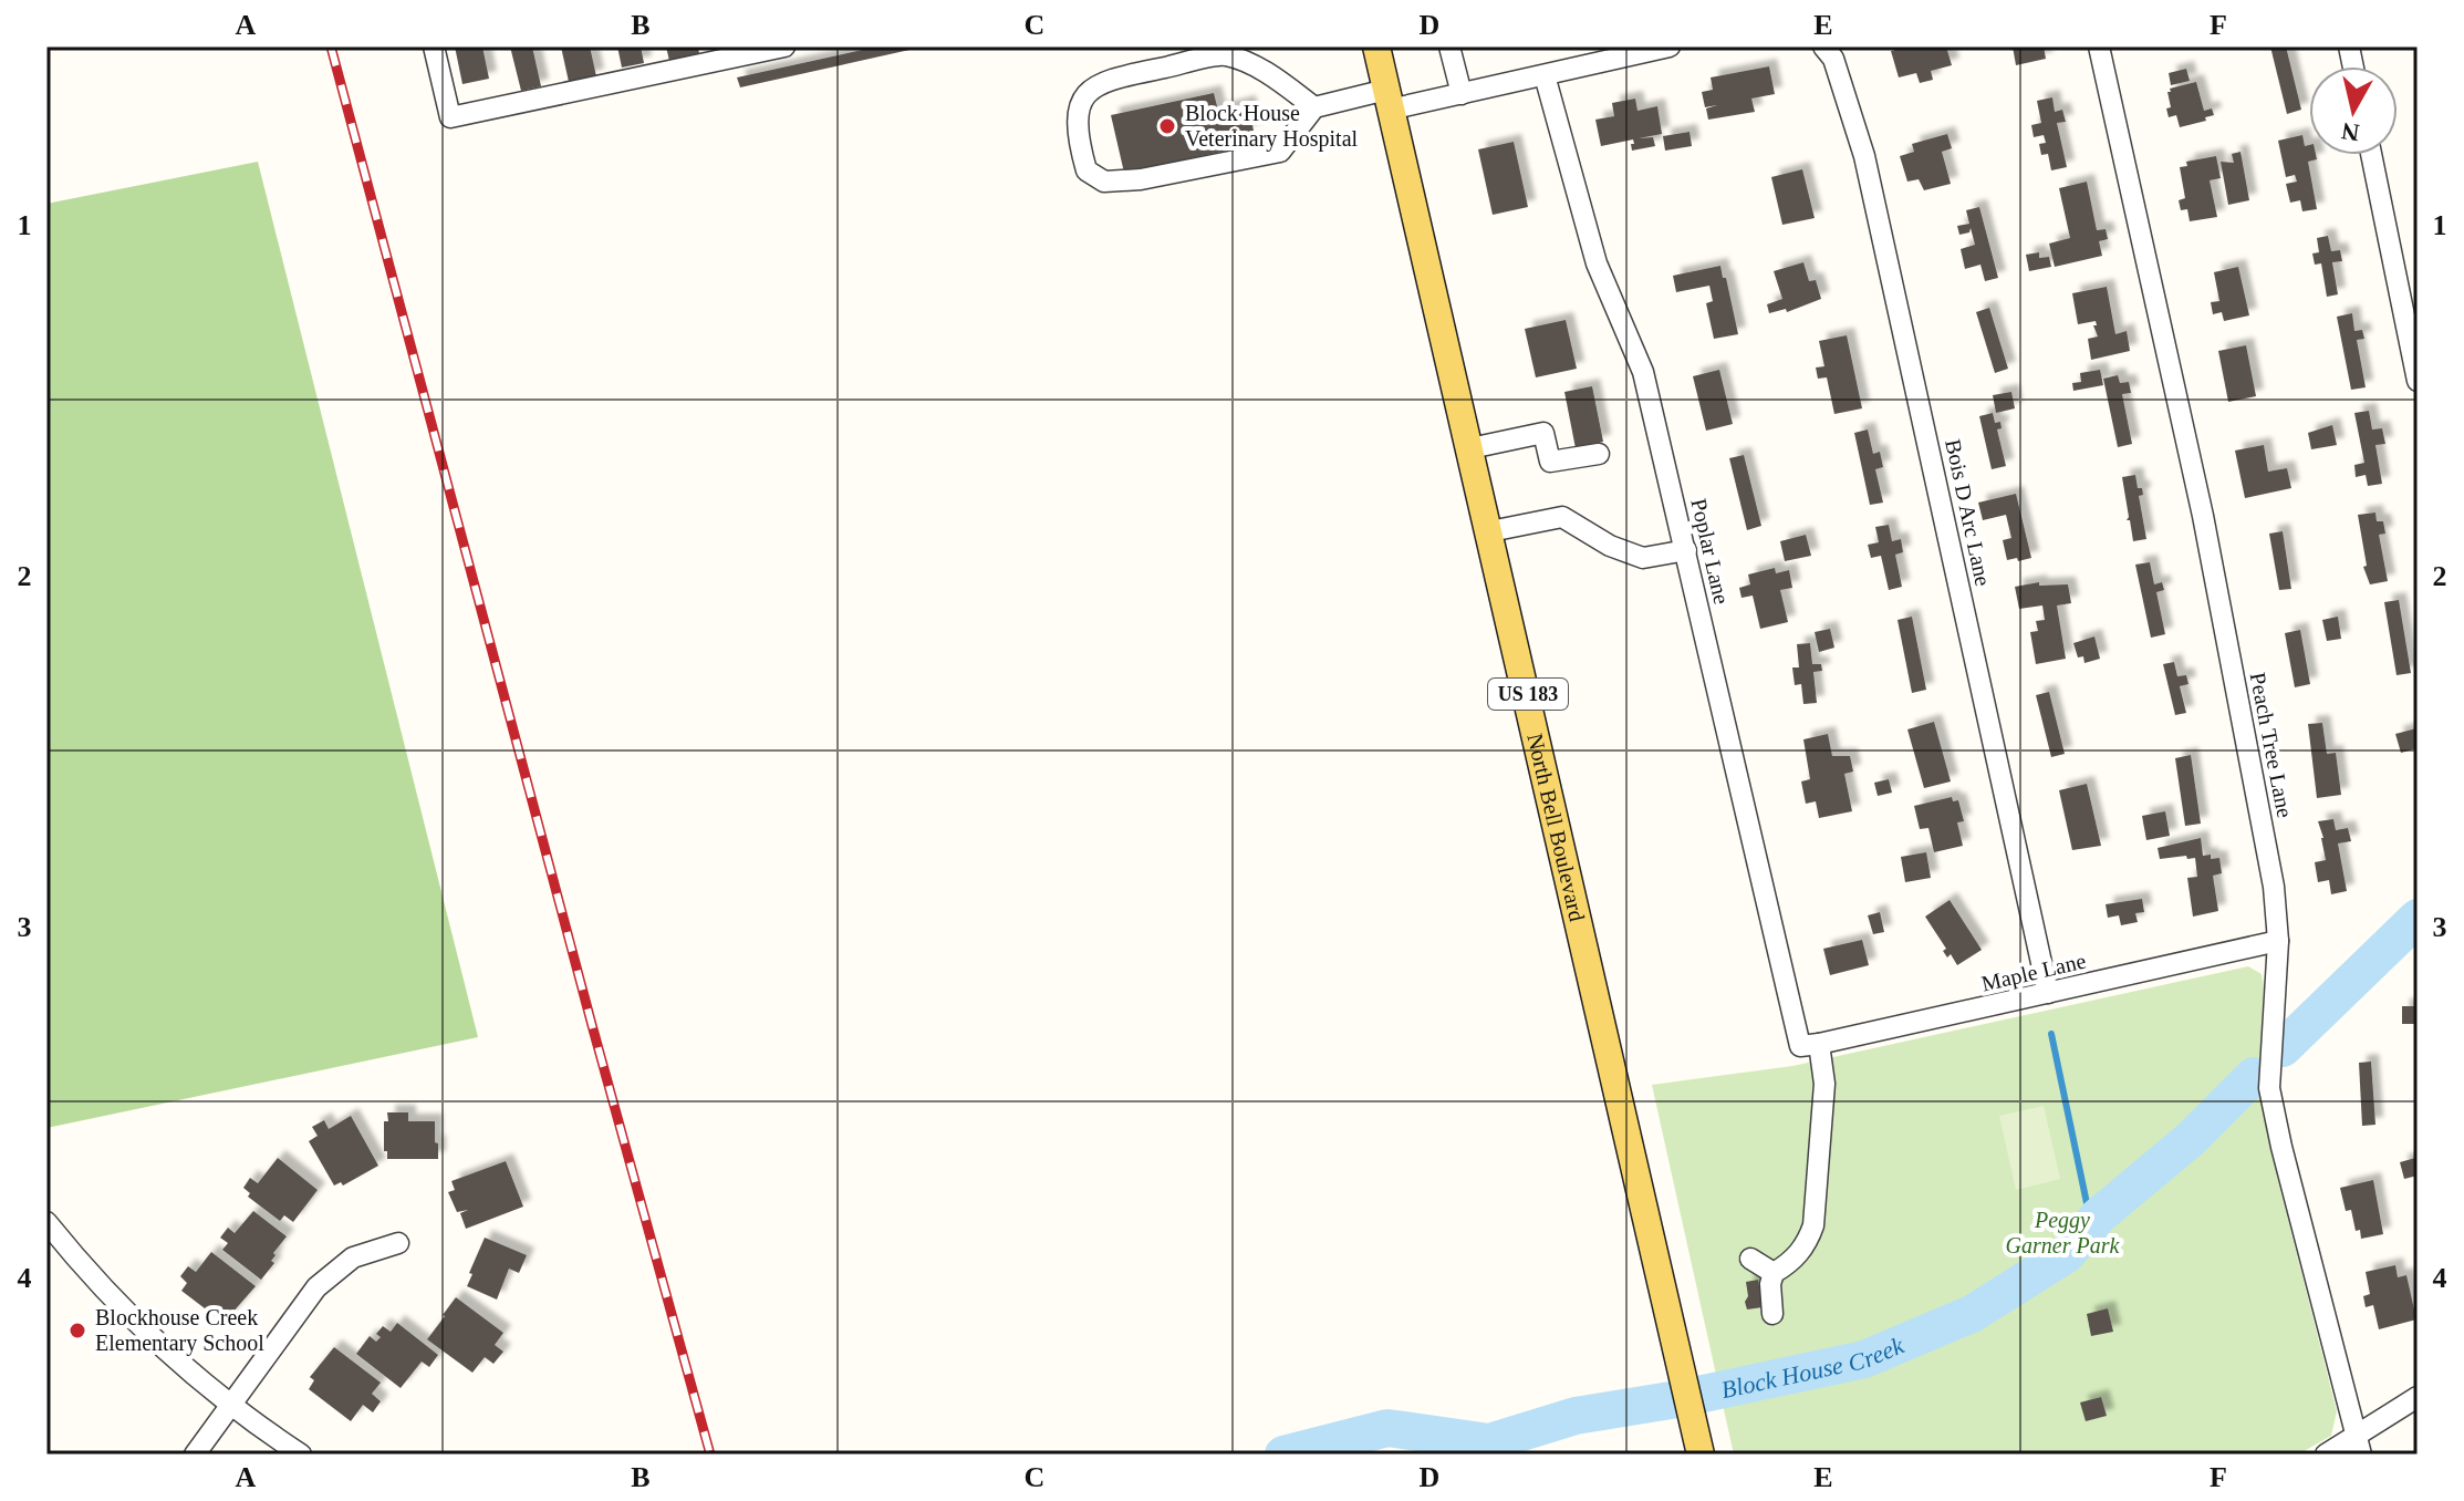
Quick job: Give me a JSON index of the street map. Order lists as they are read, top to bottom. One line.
{"streets":{"main road":["US 183","North Bell Boulevard"],"street":["Bois D Arc Lane","Poplar Lane","Peach Tree Lane","Maple Lane"]},"crossings":[["Bois D Arc Lane","Maple Lane"],["Poplar Lane","Maple Lane"],["Peach Tree Lane","Maple Lane"]],"water":["Block House Creek"],"parks":["Peggy Garner Park"],"places":["Block House Veterinary Hospital","Blockhouse Creek Elementary School"],"north":"bottom","grid":{"columns":["A","B","C","D","E","F"],"rows":["1","2","3","4"]}}
